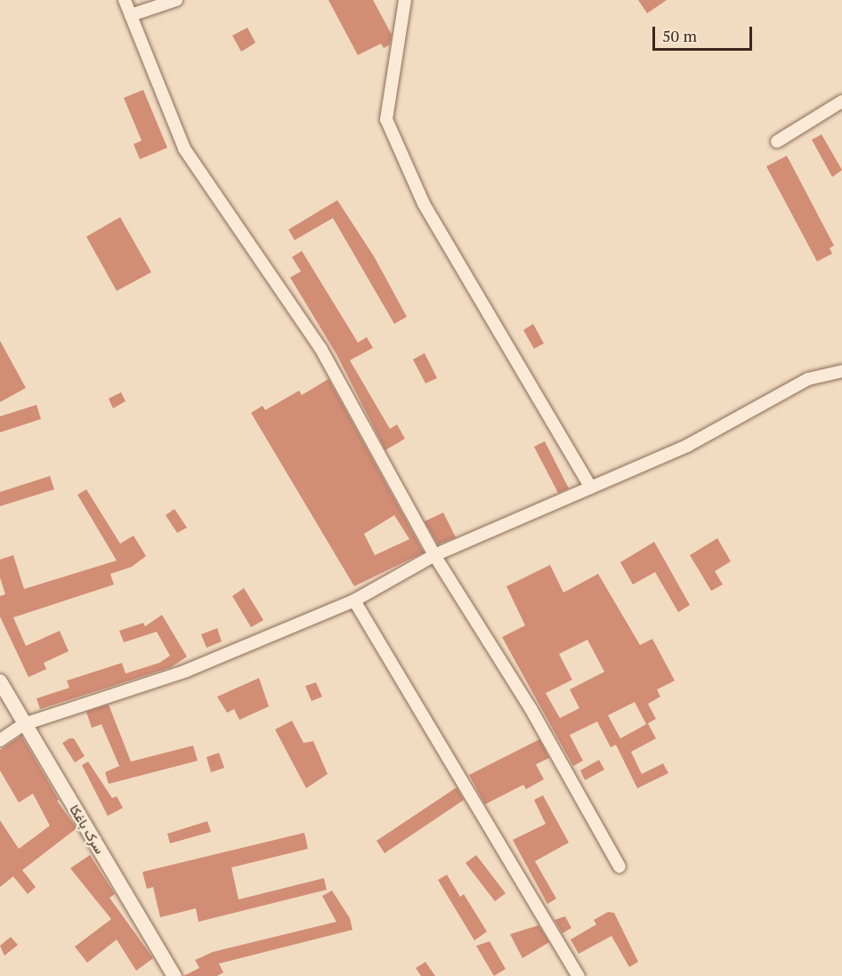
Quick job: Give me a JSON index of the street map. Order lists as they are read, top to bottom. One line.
{"streets":{"street":["سرک باغکا"]},"scale_bar":"50 m"}
